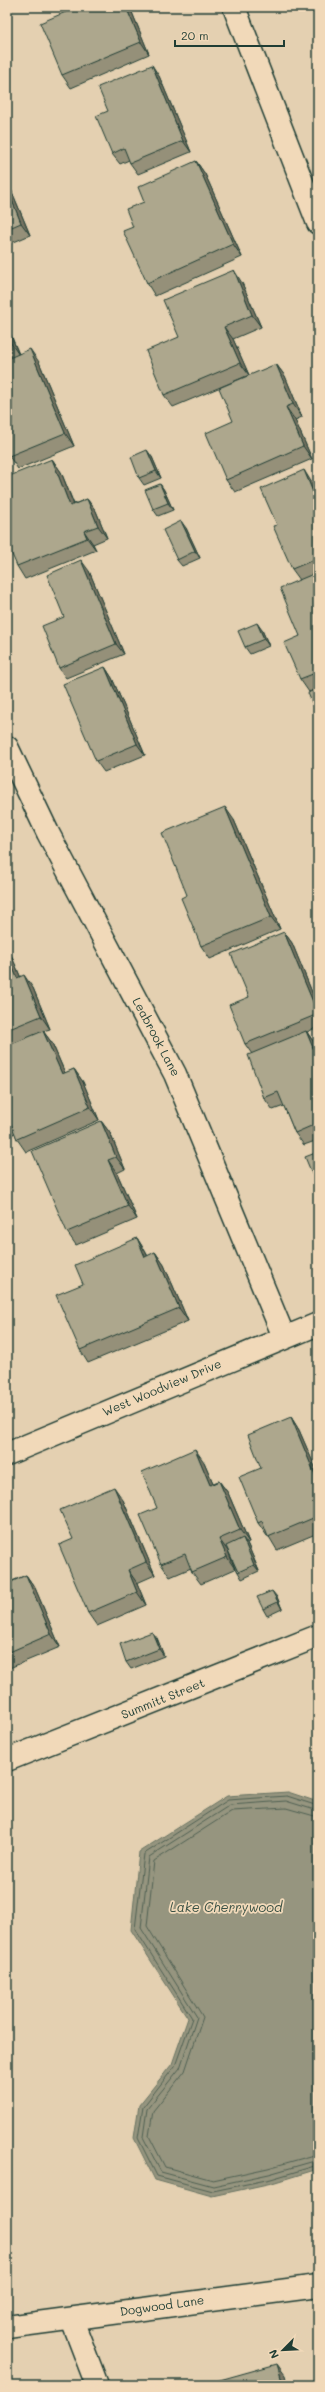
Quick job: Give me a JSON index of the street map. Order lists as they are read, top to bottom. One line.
{"streets":{"street":["Leabrook Lane","West Woodview Drive","Summitt Street","Dogwood Lane"]},"crossings":[["Leabrook Lane","West Woodview Drive"]],"water":["Lake Cherrywood"],"scale_bar":"20 m","north":"bottom left"}
